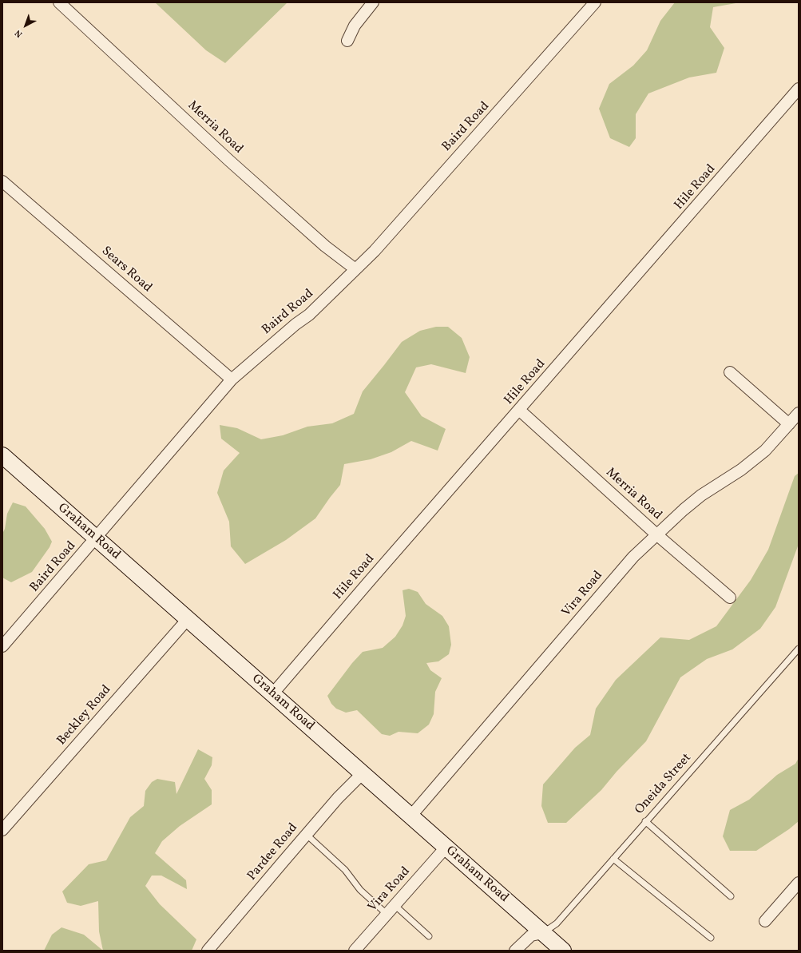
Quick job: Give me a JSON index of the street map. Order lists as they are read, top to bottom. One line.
{"streets":{"main road":["Graham Road"],"street":["Baird Road","Merria Road","Hile Road","Sears Road","Vira Road","Beckley Road","Pardee Road"],"lane":["Oneida Street"]},"crossings":[["Baird Road","Merria Road"],["Baird Road","Sears Road"],["Baird Road","Graham Road"],["Merria Road","Hile Road"],["Merria Road","Vira Road"],["Hile Road","Graham Road"],["Graham Road","Vira Road"],["Graham Road","Beckley Road"],["Graham Road","Oneida Street"],["Graham Road","Pardee Road"]],"north":"bottom left"}
